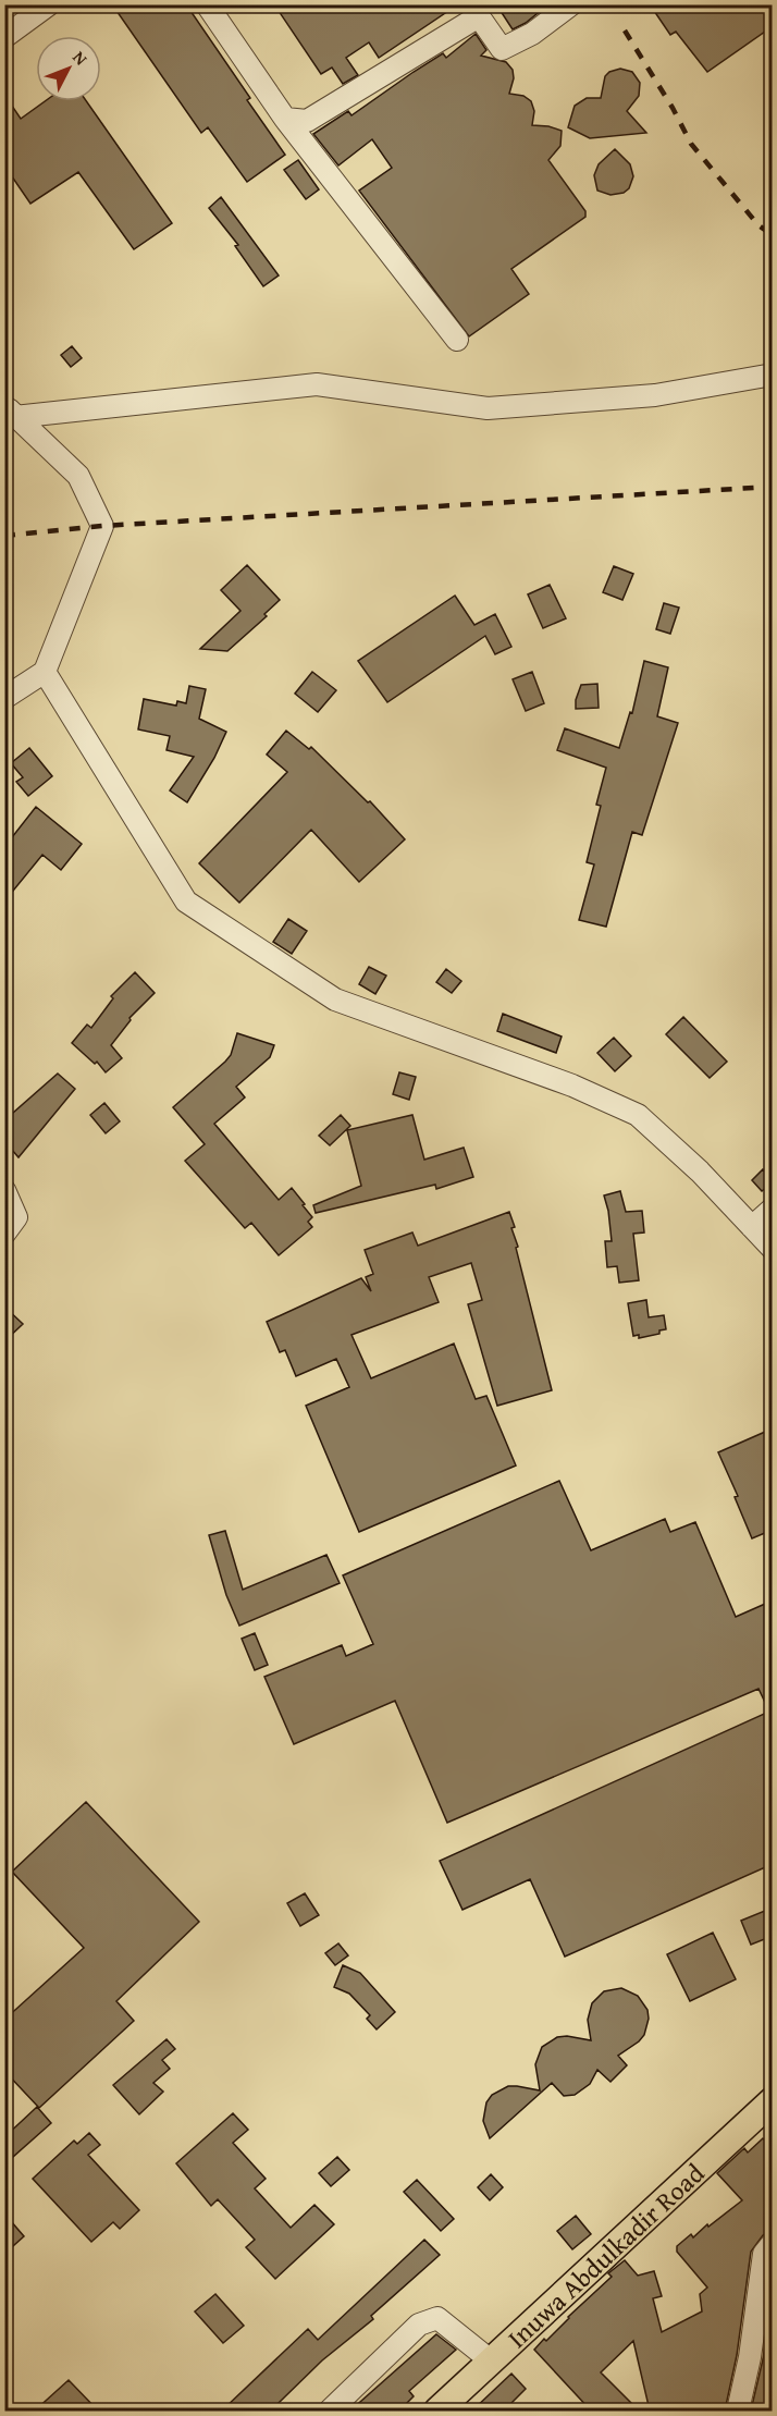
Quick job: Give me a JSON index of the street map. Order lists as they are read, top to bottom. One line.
{"streets":{"main road":["Inuwa Abdulkadir Road"]},"north":"top right"}
